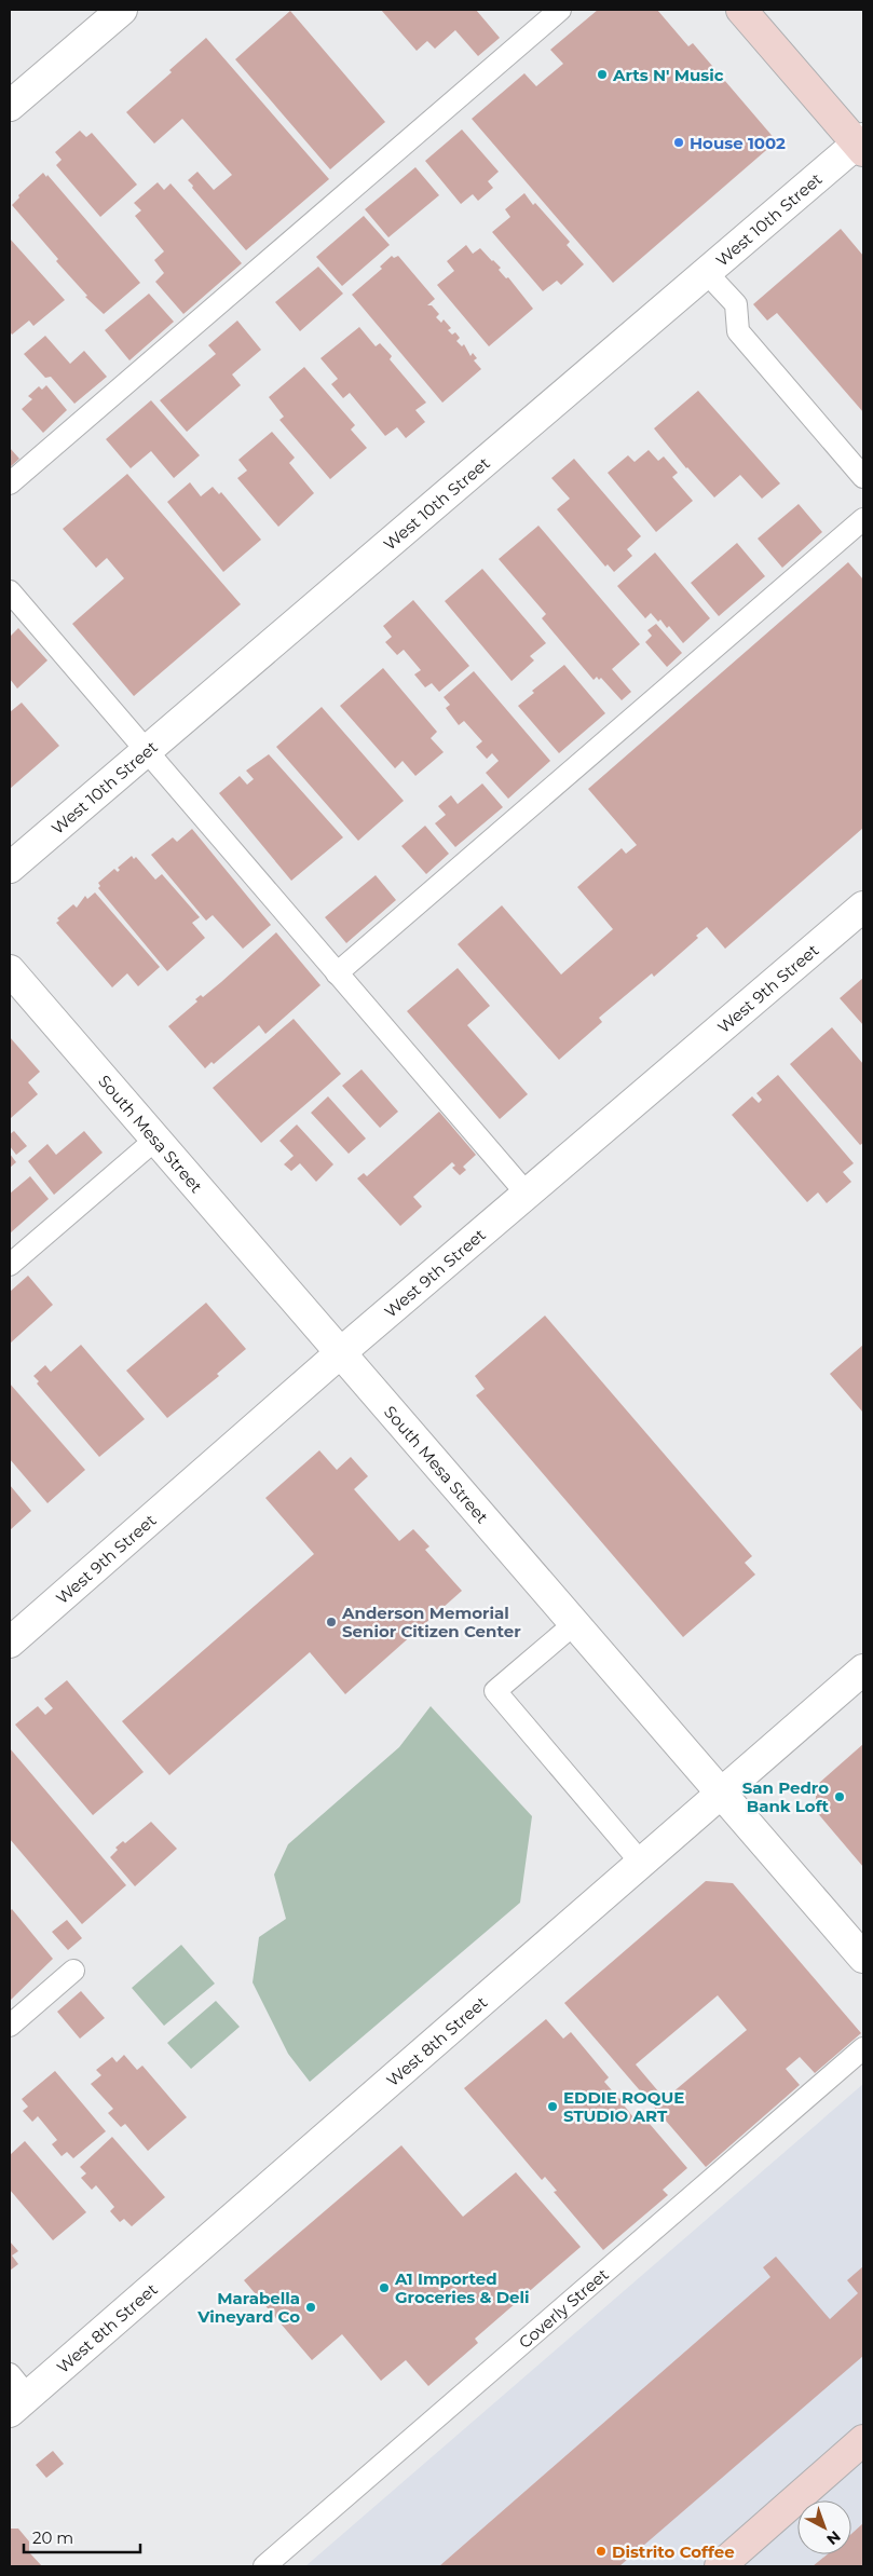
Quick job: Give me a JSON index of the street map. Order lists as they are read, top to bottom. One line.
{"streets":{"street":["West 10th Street","West 9th Street","South Mesa Street","West 8th Street"],"lane":["Coverly Street"]},"crossings":[["West 9th Street","South Mesa Street"],["South Mesa Street","West 8th Street"]],"places":["Arts N' Music","House 1002","Anderson Memorial Senior Citizen Center","San Pedro Bank Loft","EDDIE ROQUE STUDIO ART","A1 Imported Groceries & Deli","Marabella Vineyard Co","Distrito Coffee"],"scale_bar":"20 m","north":"bottom right"}
